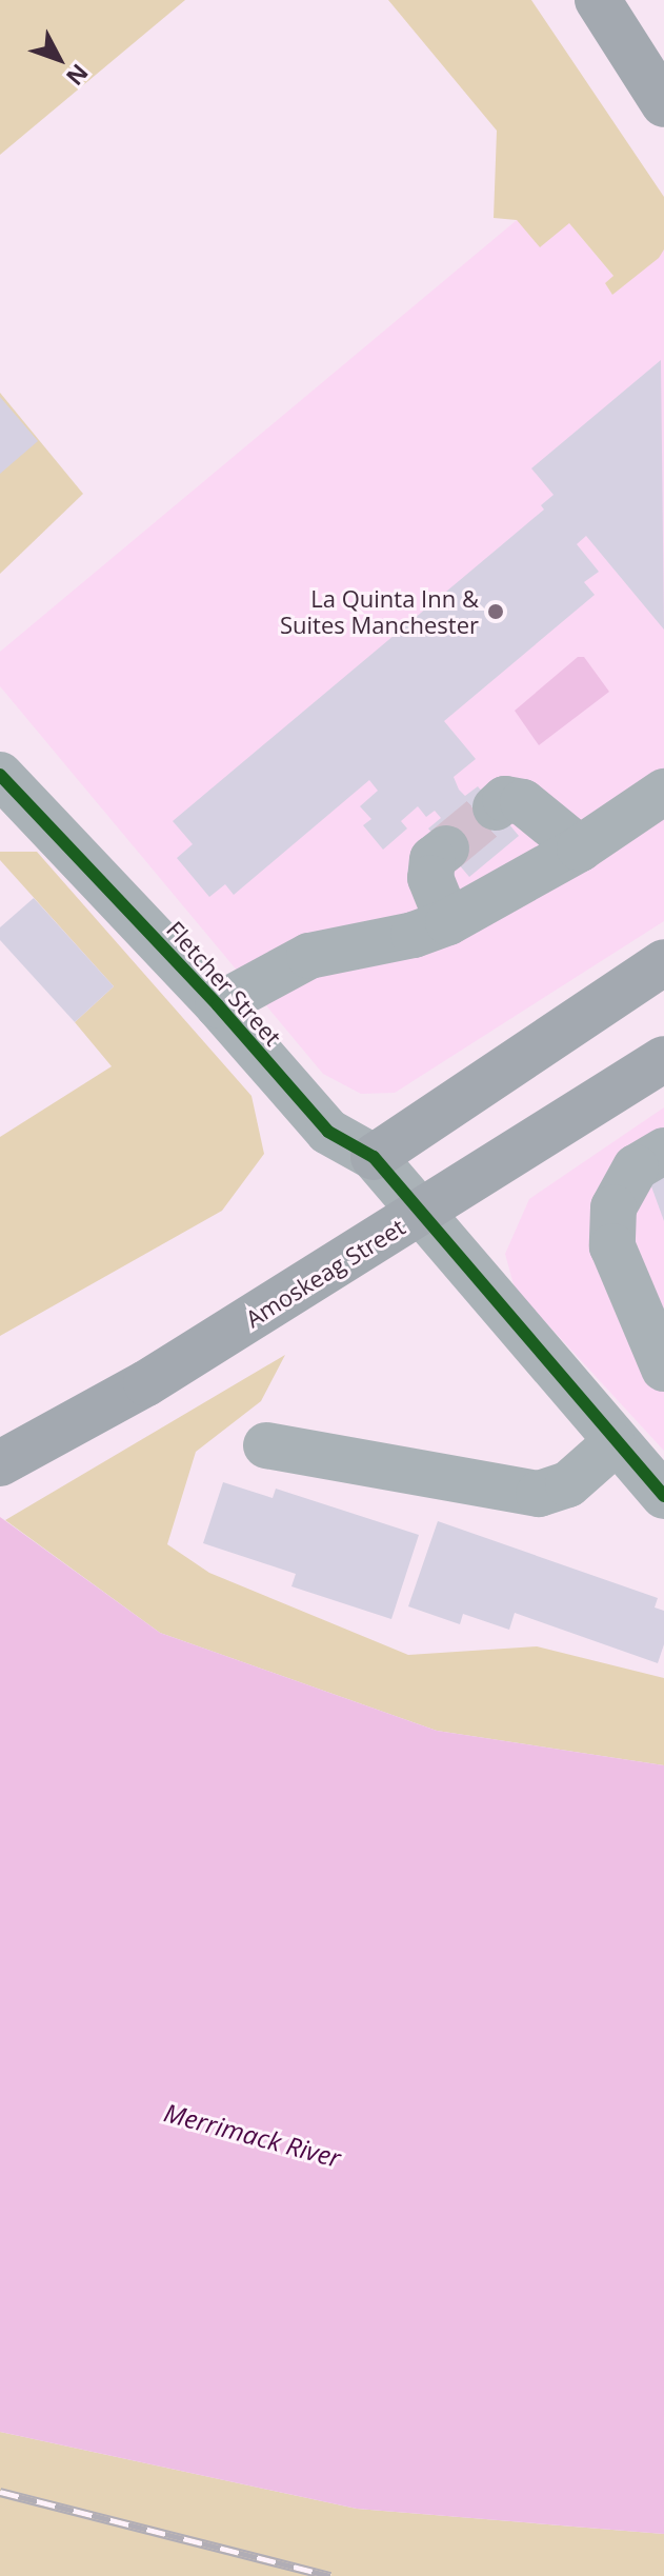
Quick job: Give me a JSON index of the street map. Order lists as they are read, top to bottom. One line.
{"streets":{"main road":["Amoskeag Street"],"street":["Fletcher Street"]},"crossings":[["Fletcher Street","Amoskeag Street"]],"water":["Merrimack River"],"places":["La Quinta Inn & Suites Manchester"],"north":"bottom right"}
